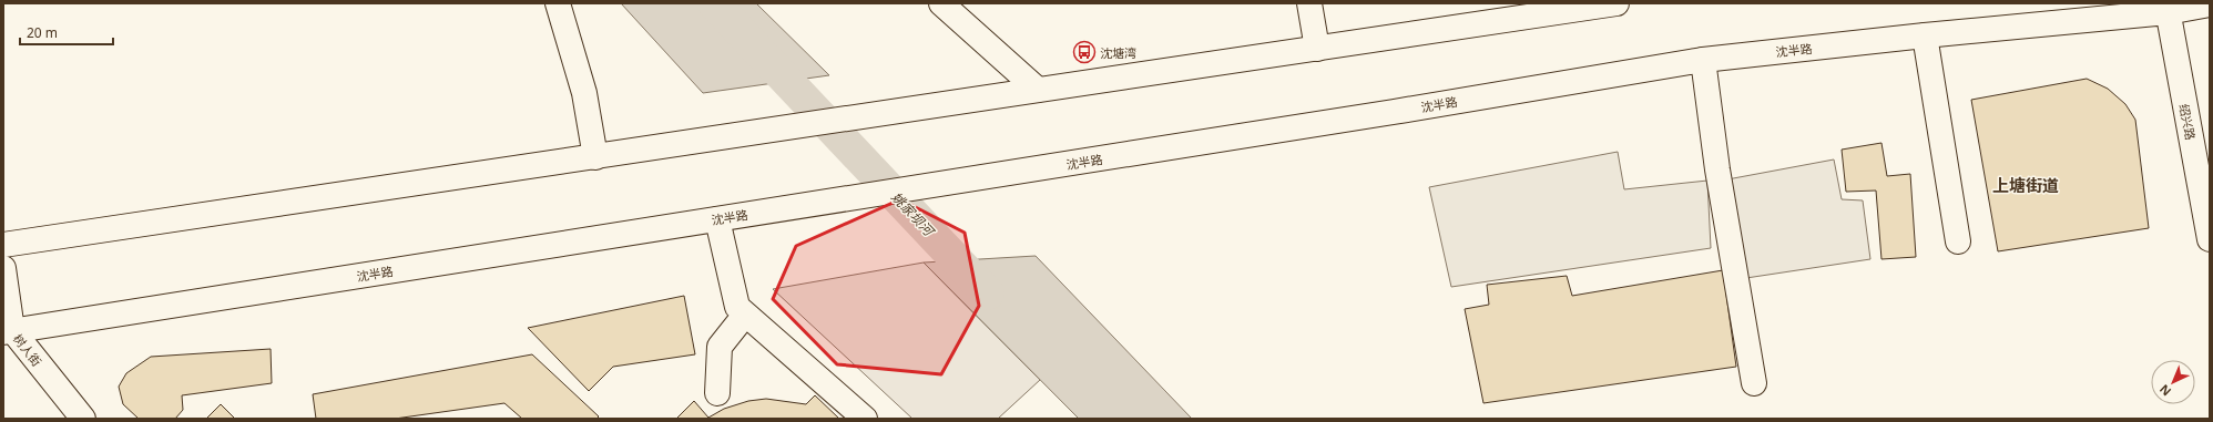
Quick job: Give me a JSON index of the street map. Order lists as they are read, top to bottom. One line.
{"streets":{"main road":["沈半路","绍兴路","树人街"]},"crossings":[["沈半路","绍兴路"],["沈半路","树人街"]],"districts":["上塘街道"],"water":["姚家坝河"],"places":{"bus stop":["沈塘湾"]},"scale_bar":"20 m","north":"bottom left"}
